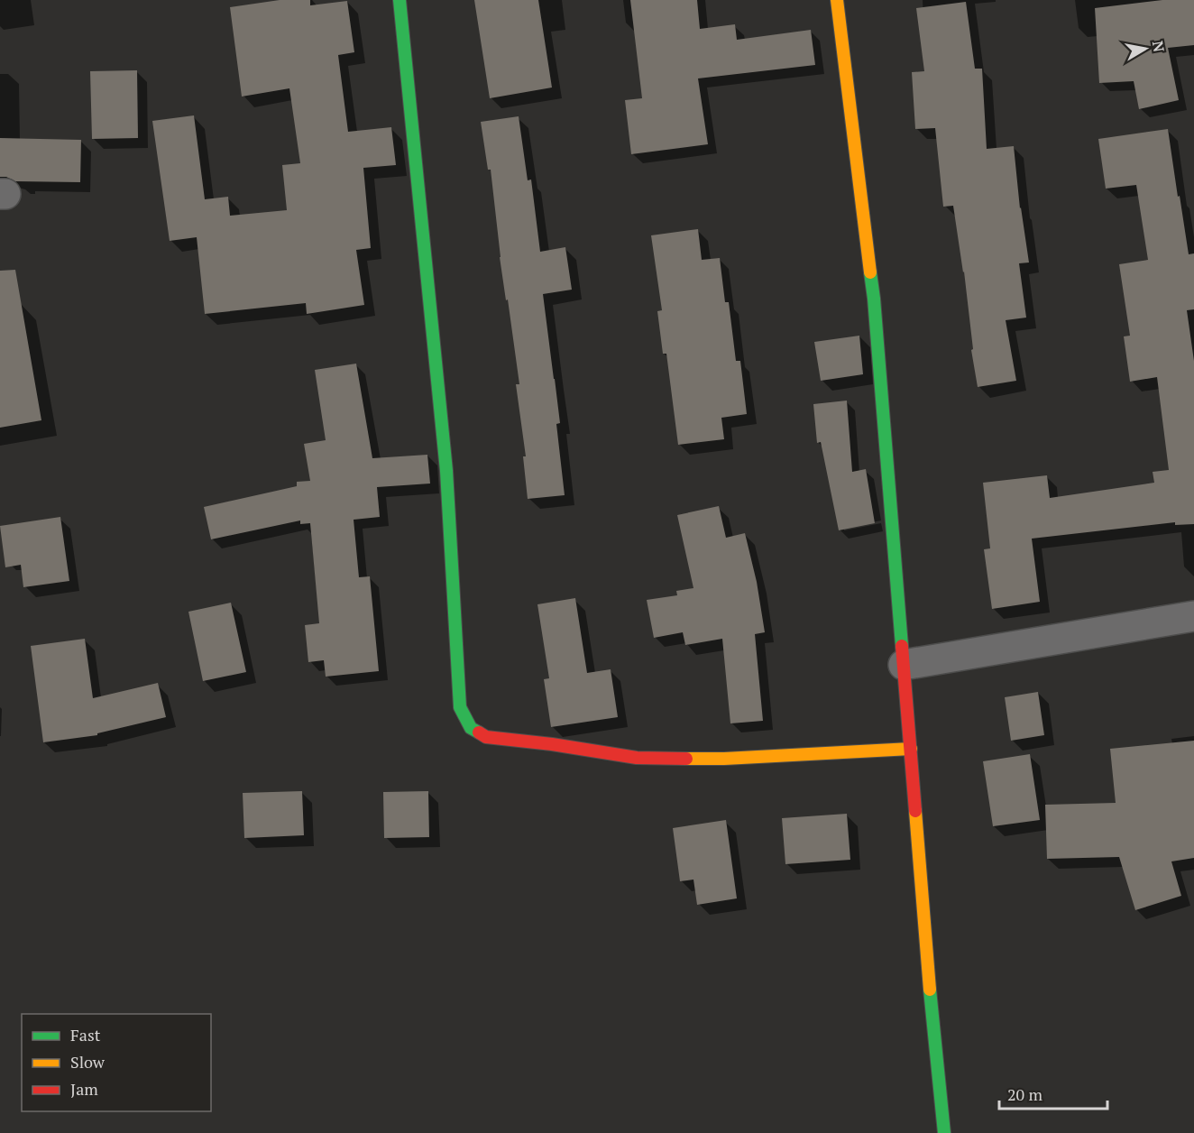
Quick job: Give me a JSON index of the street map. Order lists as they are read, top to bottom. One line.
{"legend":["Fast","Slow","Jam"],"scale_bar":"20 m","north":"right"}
